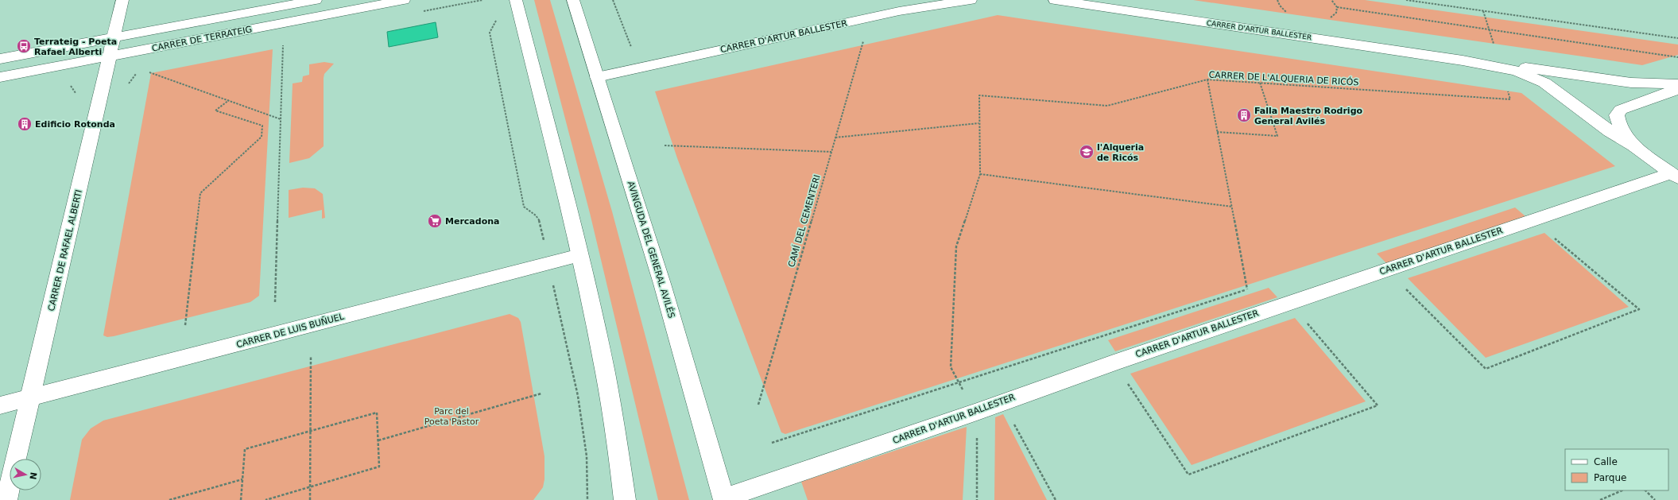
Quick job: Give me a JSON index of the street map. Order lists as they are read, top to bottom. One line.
{"streets":{"street":["CARRER D'ARTUR BALLESTER","CARRER DE TERRATEIG","AVINGUDA DEL GENERAL AVILÉS","CARRER DE RAFAEL ALBERTI","CARRER DE LUIS BUÑUEL"],"path":["CARRER DE L'ALQUERIA DE RICÓS","CAMÍ DEL CEMENTERI"]},"crossings":[["CARRER D'ARTUR BALLESTER","CARRER DE L'ALQUERIA DE RICÓS"],["CARRER D'ARTUR BALLESTER","AVINGUDA DEL GENERAL AVILÉS"],["CARRER DE TERRATEIG","CARRER DE RAFAEL ALBERTI"],["CARRER DE RAFAEL ALBERTI","CARRER DE LUIS BUÑUEL"]],"parks":["Parc del Poeta Pastor"],"places":{"bus stop":["Terrateig - Poeta Rafael Alberti"],"building":["Falla Maestro Rodrigo General Avilés","Edificio Rotonda"],"school or university":["l'Alqueria de Ricós"],"supermarket":["Mercadona"]},"legend":["Calle","Parque"],"north":"right"}
